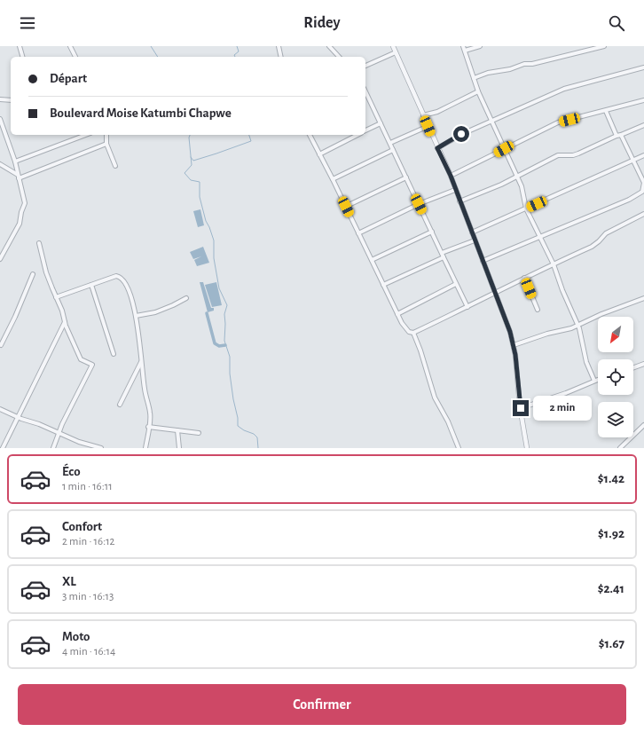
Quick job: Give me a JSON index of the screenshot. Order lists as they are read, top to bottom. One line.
{"north":"bottom left","page":{"header":"Ridey","banner":["Départ","Boulevard Moise Katumbi Chapwe"],"bubble":"2 min","list":[{"name":"Éco","note":"1 min · 16:11","value":"$1.42"},{"name":"Confort","note":"2 min · 16:12","value":"$1.92"},{"name":"XL","note":"3 min · 16:13","value":"$2.41"},{"name":"Moto","note":"4 min · 16:14","value":"$1.67"}],"buttons":"Confirmer"}}
